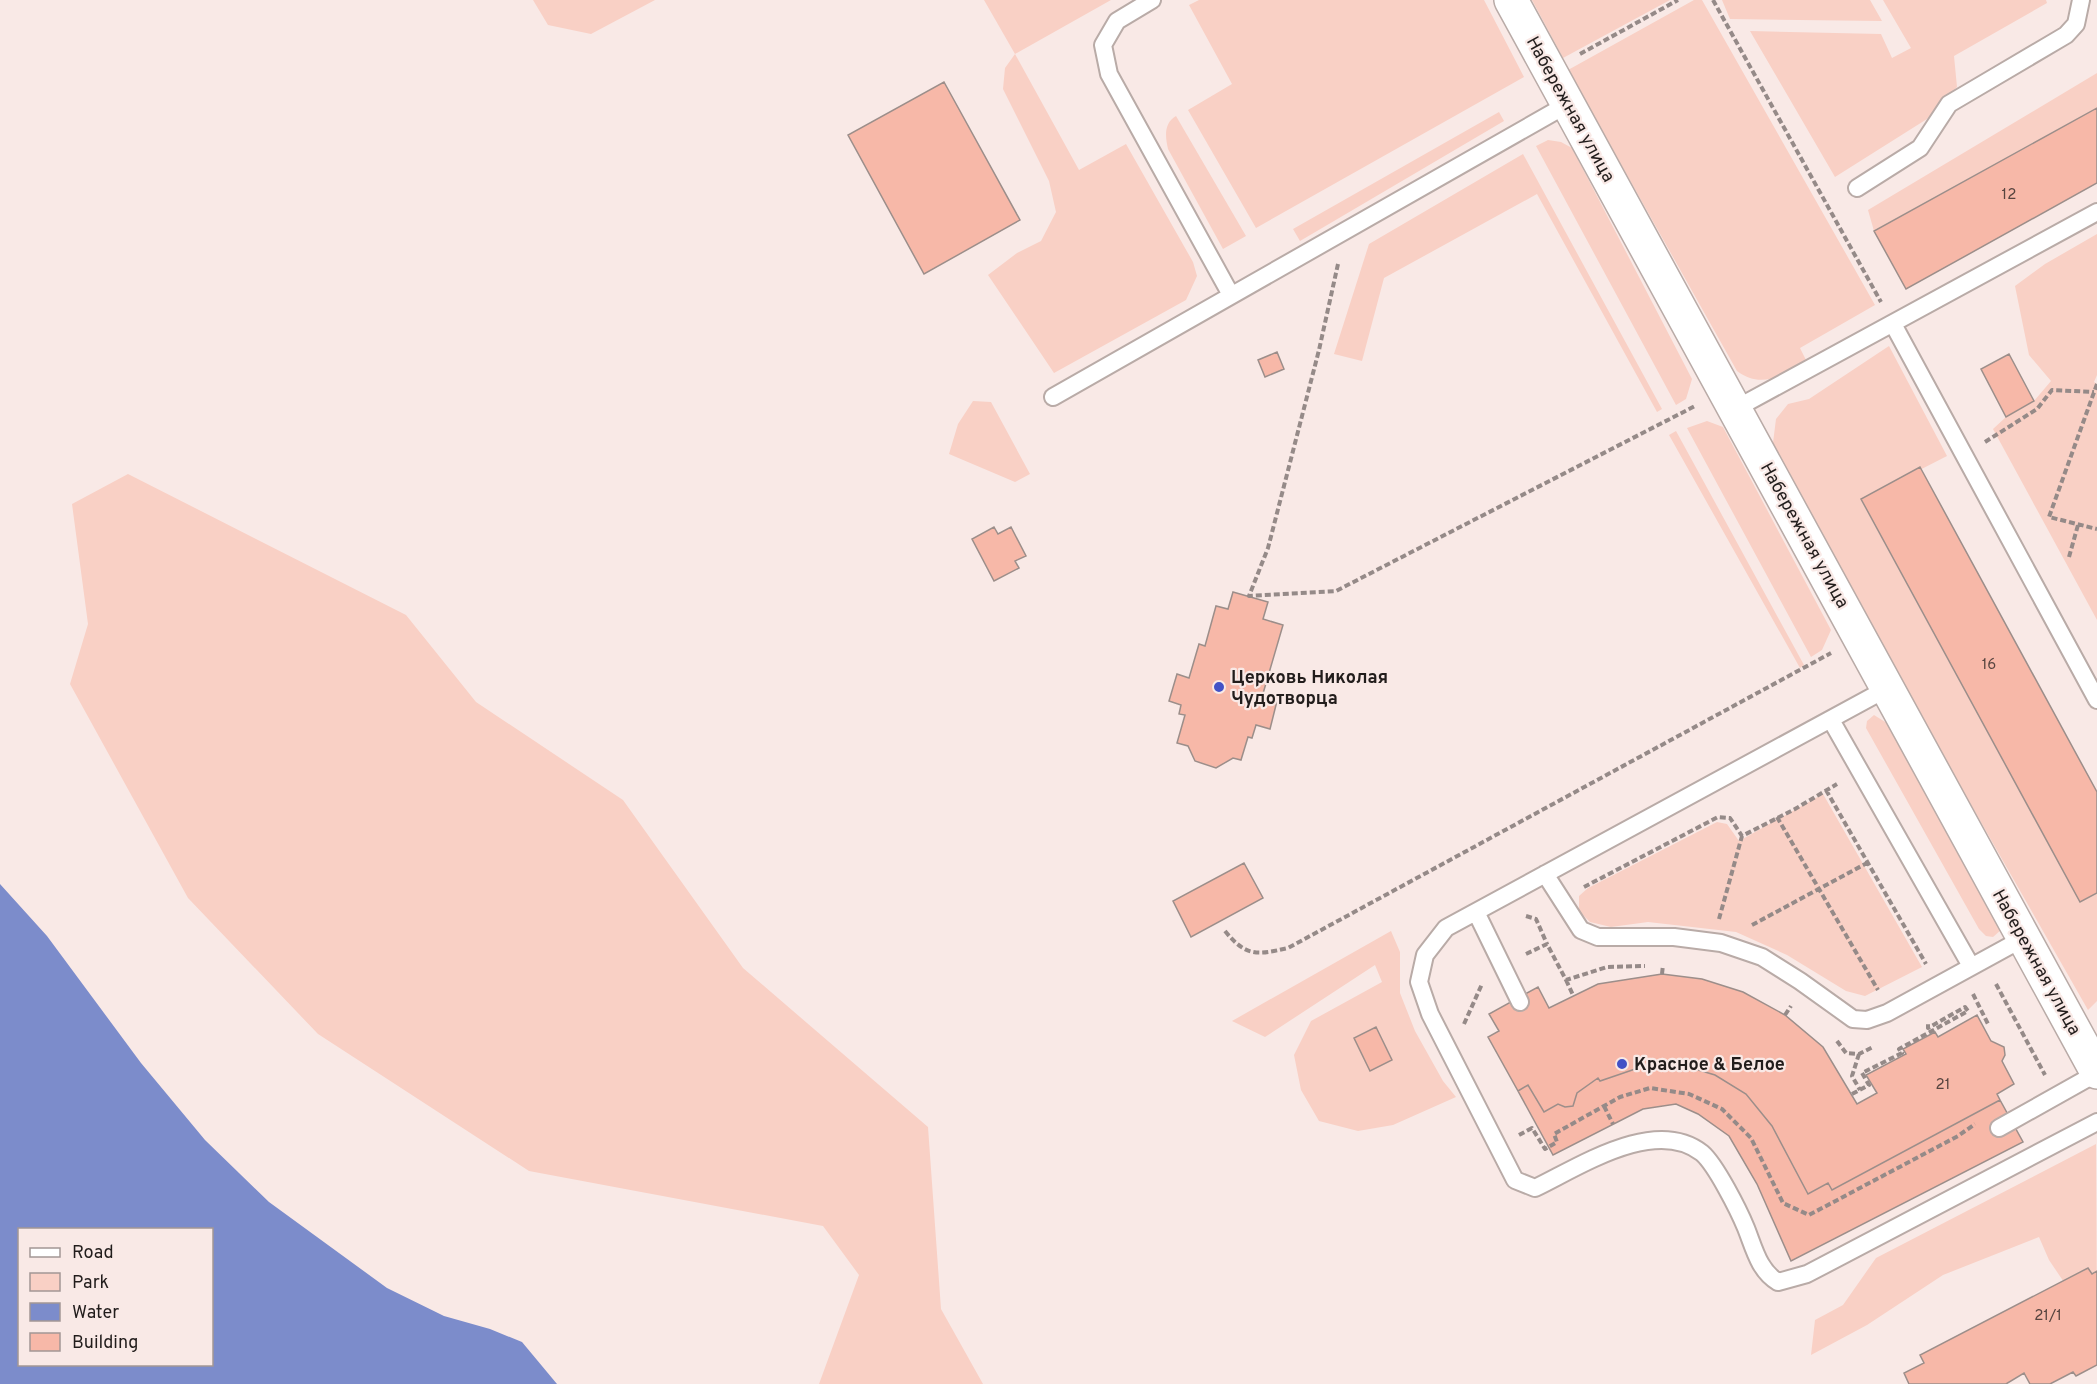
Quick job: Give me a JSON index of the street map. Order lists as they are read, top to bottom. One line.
{"streets":{"street":["Набережная улица"]},"places":["Церковь Николая Чудотворца","Красное & Белое"],"house_numbers":["12","16","21","21/1"],"legend":["Road","Park","Water","Building"]}
